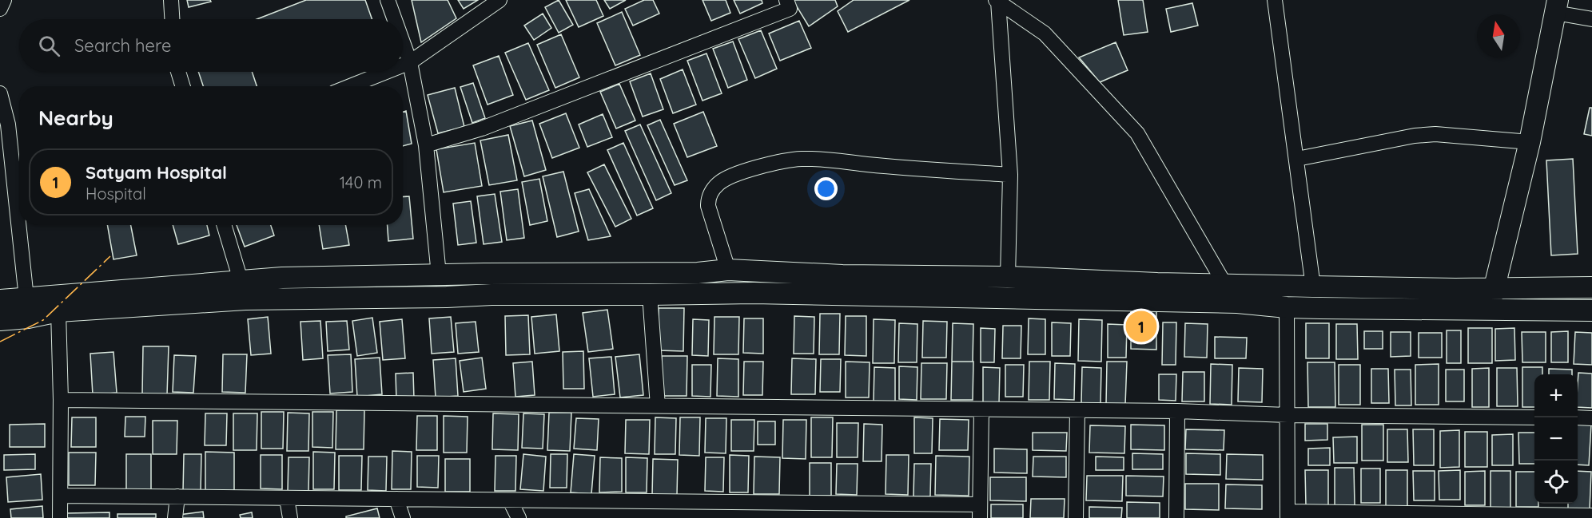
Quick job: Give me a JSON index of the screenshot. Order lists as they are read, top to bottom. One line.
{"north":"top","page":{"search":"Search here","heading":"Nearby","list":[{"mark":"1","name":"Satyam Hospital","note":"Hospital","value":"140 m"}],"pins":"1","map_buttons":["+","−"]}}
